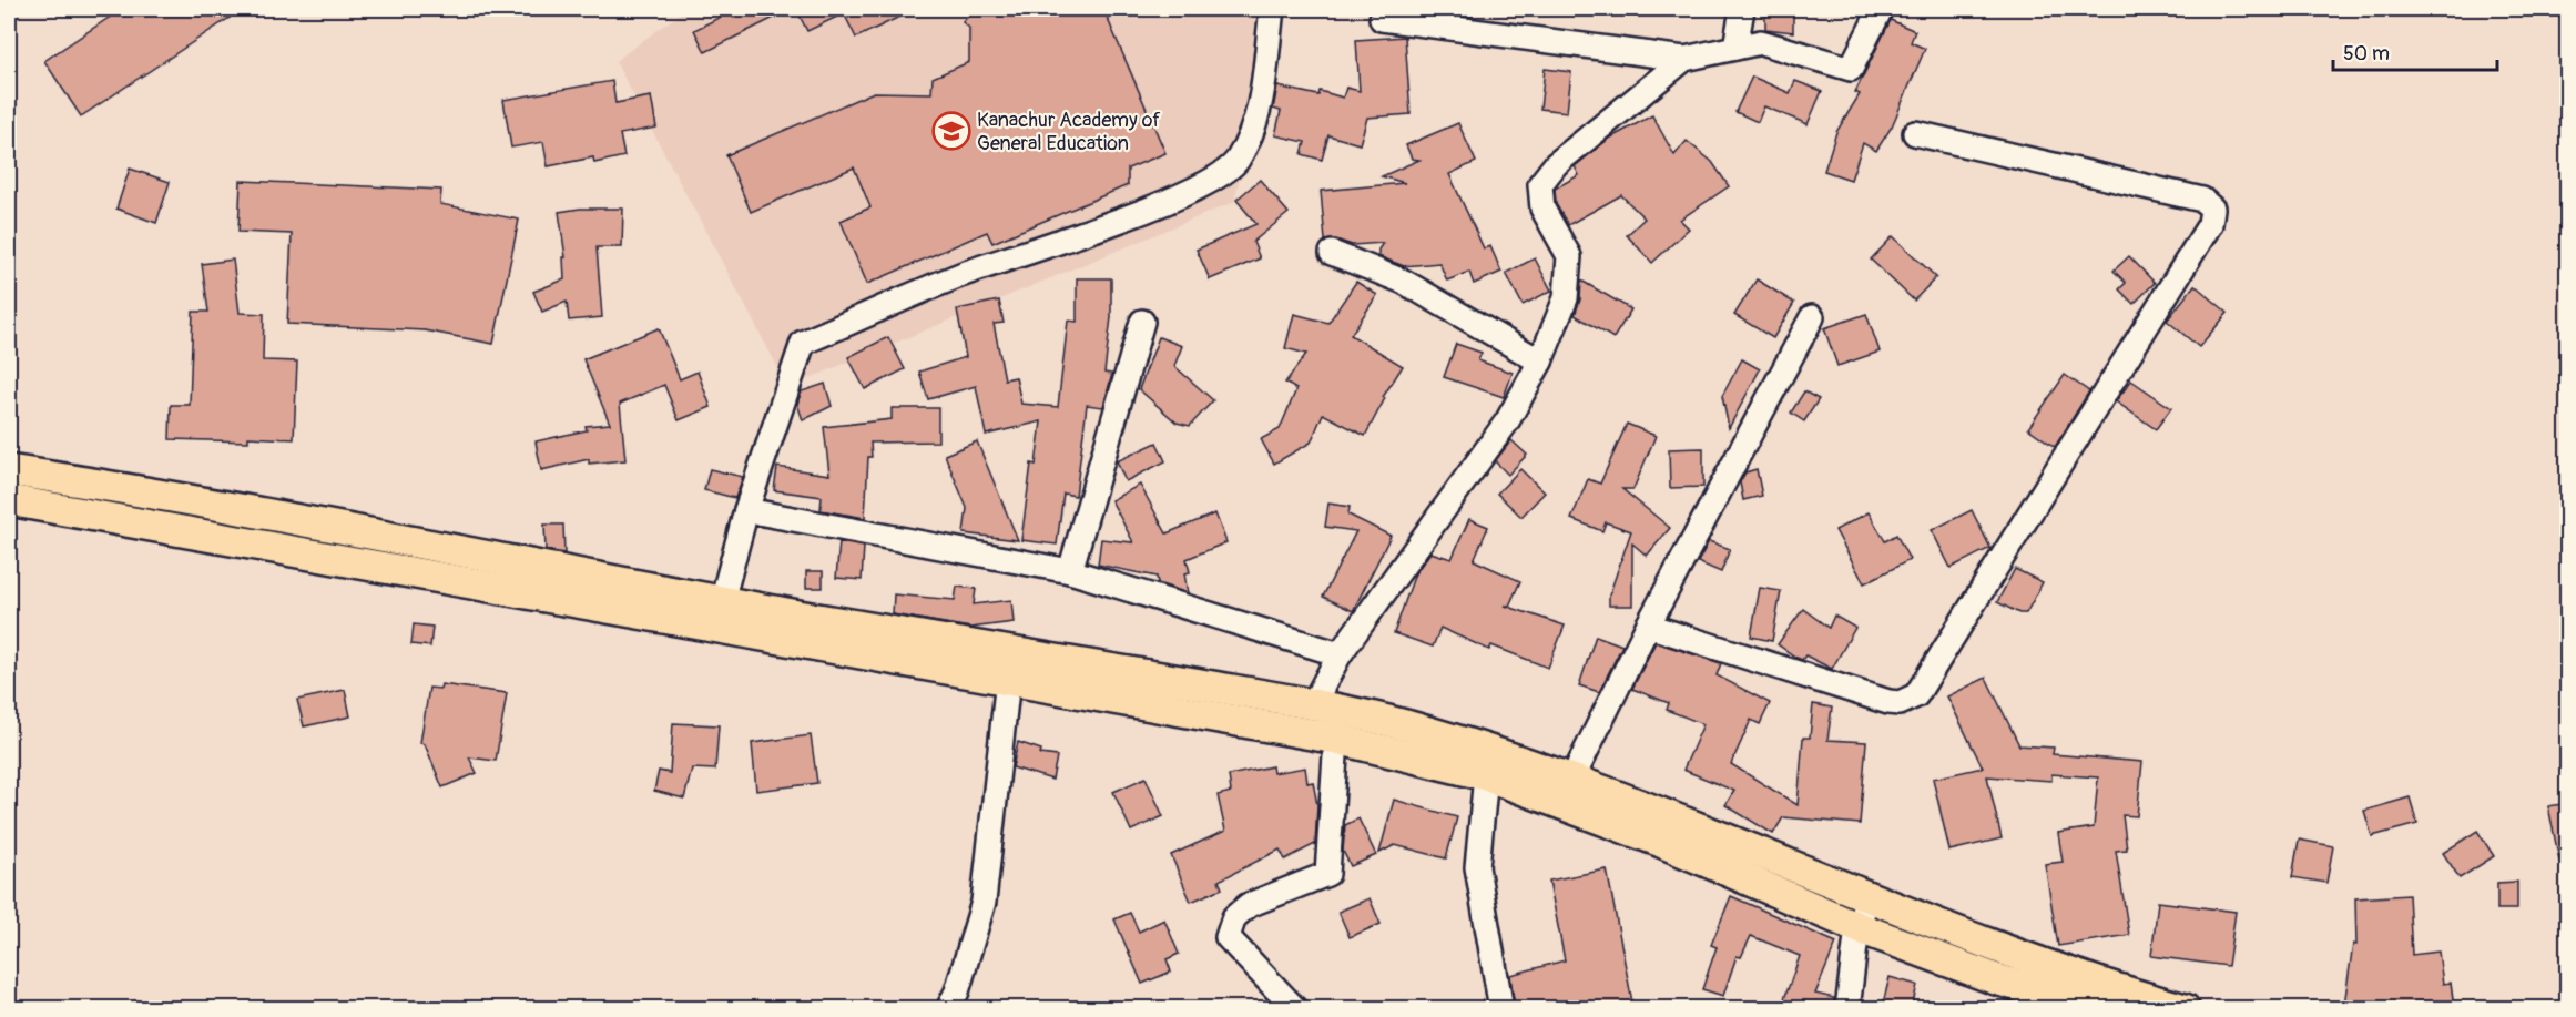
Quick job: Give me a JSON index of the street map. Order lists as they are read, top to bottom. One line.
{"places":{"school or university":["Kanachur Academy of General Education"]},"scale_bar":"50 m"}
